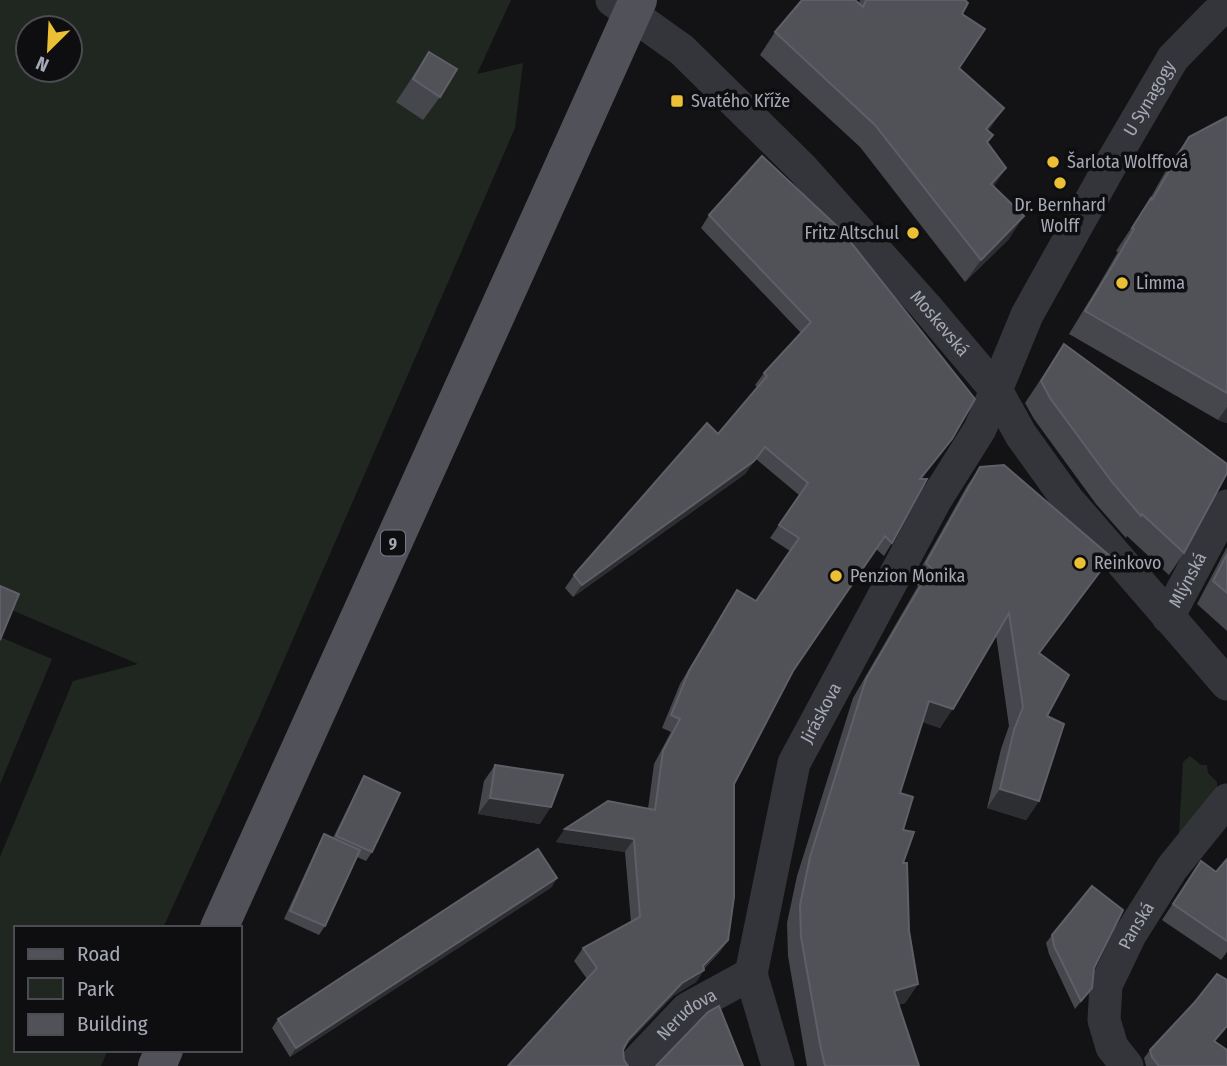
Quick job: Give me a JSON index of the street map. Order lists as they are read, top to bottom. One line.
{"streets":{"main road":["9"],"street":["U Synagogy","Moskevská","Mlýnská","Jiráskova","Panská","Nerudova"]},"crossings":[["U Synagogy","Moskevská"],["U Synagogy","Jiráskova"],["Moskevská","Mlýnská"],["Moskevská","Jiráskova"],["Jiráskova","Nerudova"]],"places":{"transit":["Svatého Kříže"],"other":["Šarlota Wolffová","Dr. Bernhard Wolff","Fritz Altschul","Limma","Reinkovo","Penzion Monika"]},"legend":["Road","Park","Building"],"north":"bottom left"}
